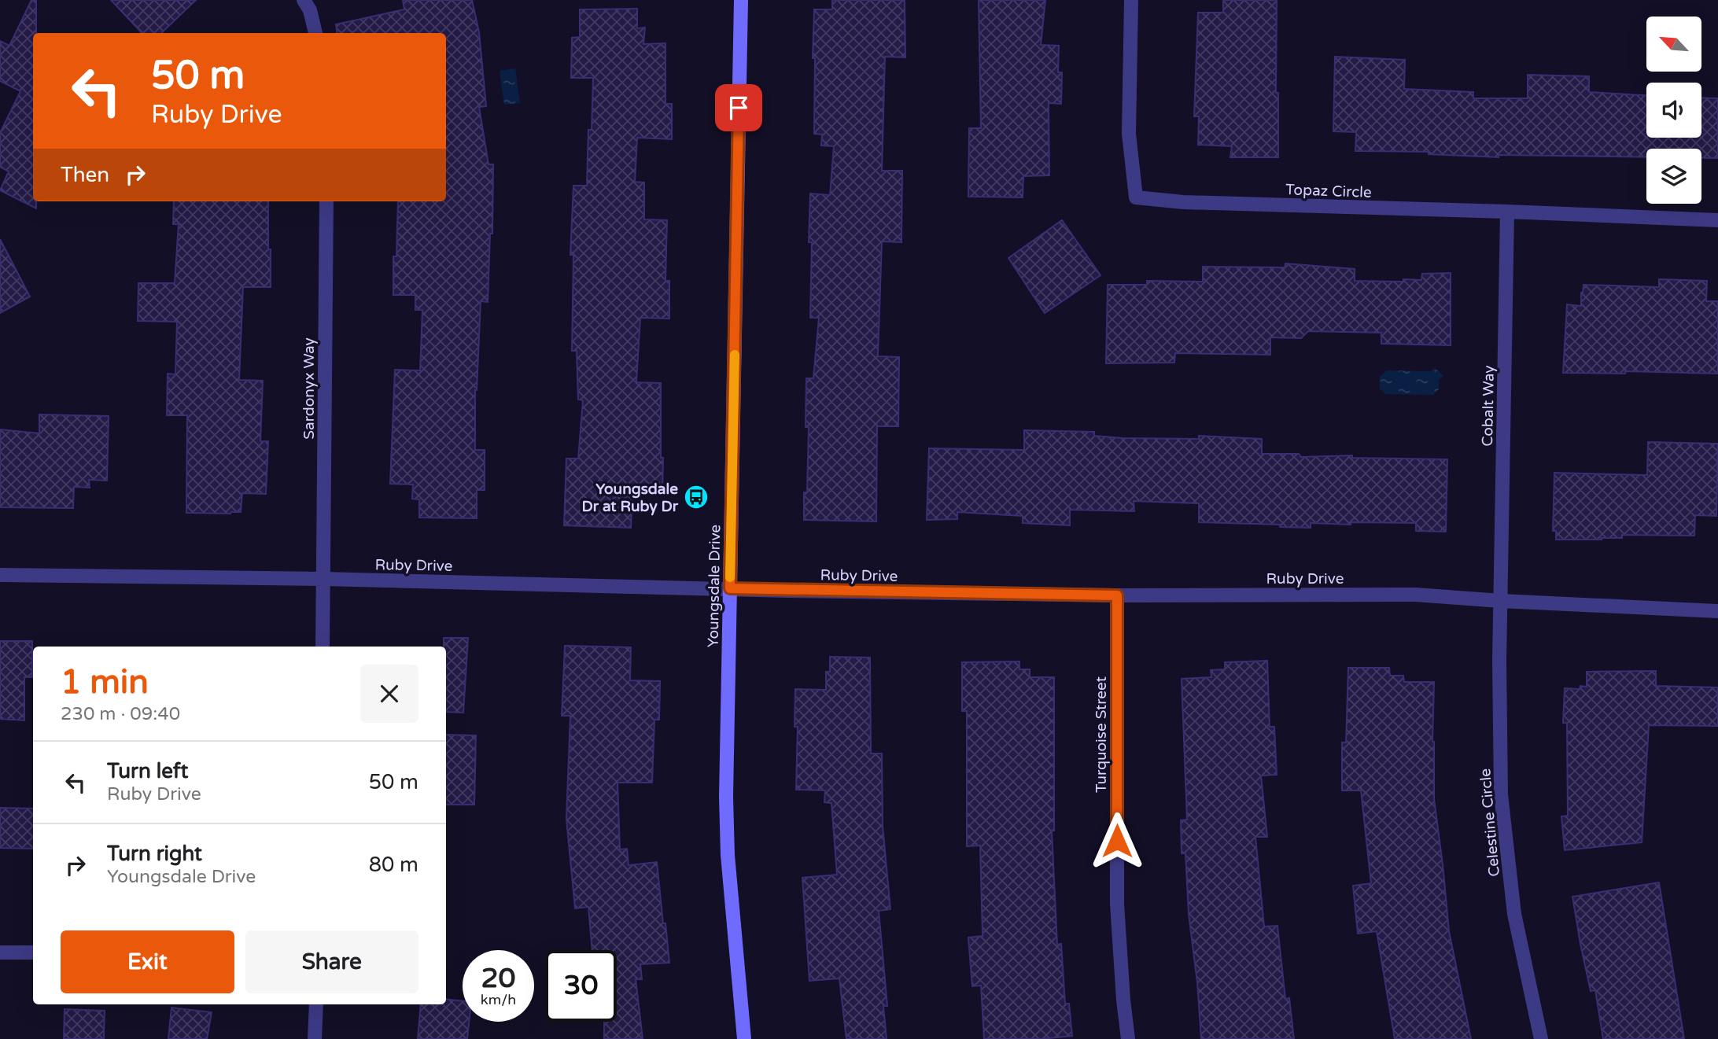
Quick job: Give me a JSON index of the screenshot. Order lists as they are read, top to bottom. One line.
{"streets":{"street":["Topaz Circle","Sardonyx Way","Cobalt Way","Ruby Drive","Youngsdale Drive","Turquoise Street","Celestine Circle"]},"crossings":[["Topaz Circle","Cobalt Way"],["Sardonyx Way","Ruby Drive"],["Cobalt Way","Ruby Drive"],["Cobalt Way","Celestine Circle"],["Ruby Drive","Youngsdale Drive"],["Ruby Drive","Turquoise Street"],["Ruby Drive","Celestine Circle"]],"places":{"bus stop":["Youngsdale Dr at Ruby Dr"]},"north":"top left","page":{"turn":["50 m","Ruby Drive"],"then":"Then","heading":["1 min","230 m · 09:40"],"list":[{"name":"Turn left","note":"Ruby Drive","value":"50 m"},{"name":"Turn right","note":"Youngsdale Drive","value":"80 m"}],"buttons":["Exit","Share"],"speed":"20 km/h","limit":"30"}}
